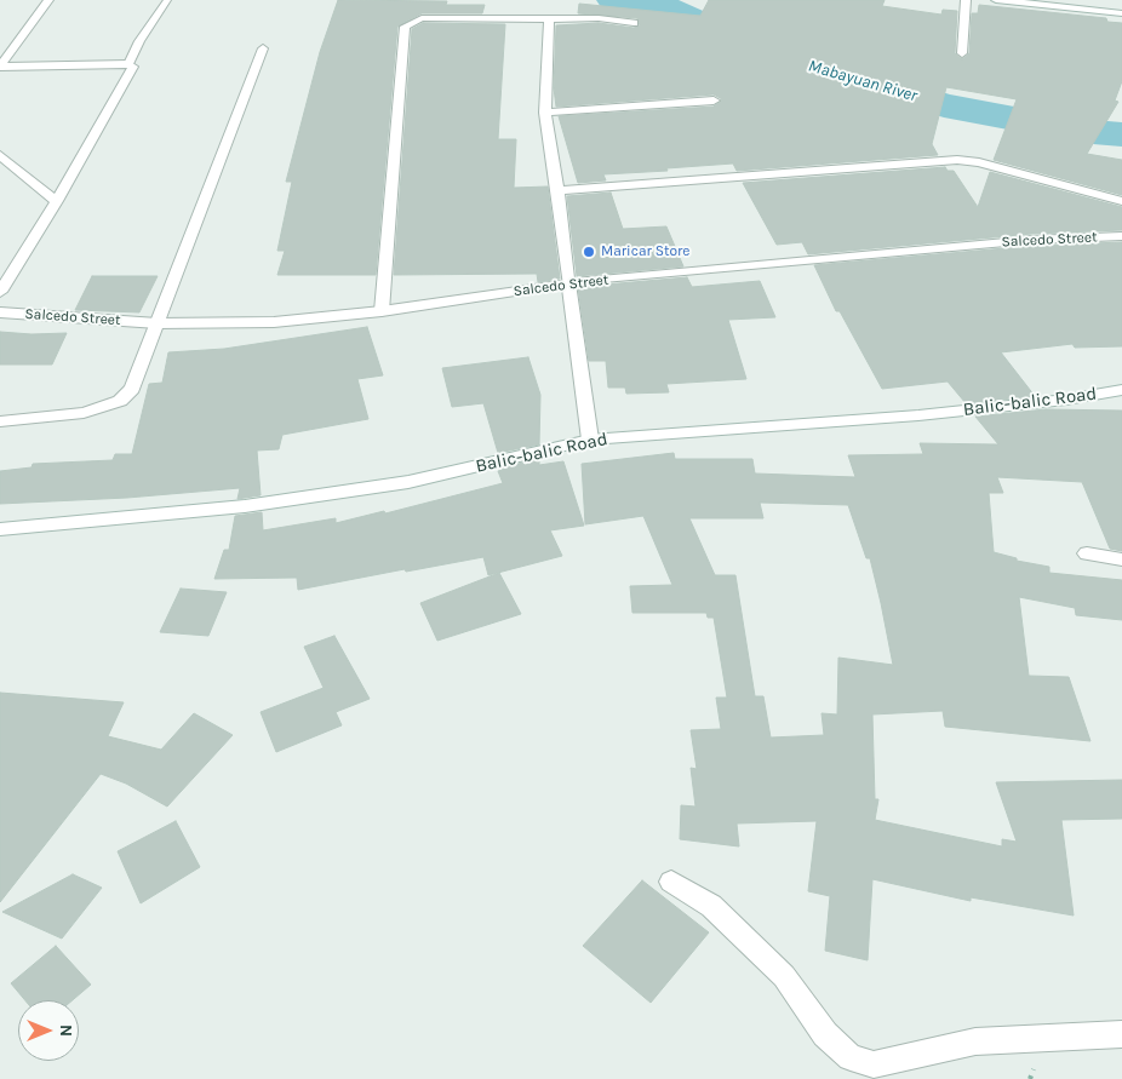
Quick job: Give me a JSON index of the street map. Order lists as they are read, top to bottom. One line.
{"streets":{"street":["Salcedo Street","Balic-balic Road"]},"water":["Mabayuan River"],"places":["Maricar Store"],"north":"right"}
